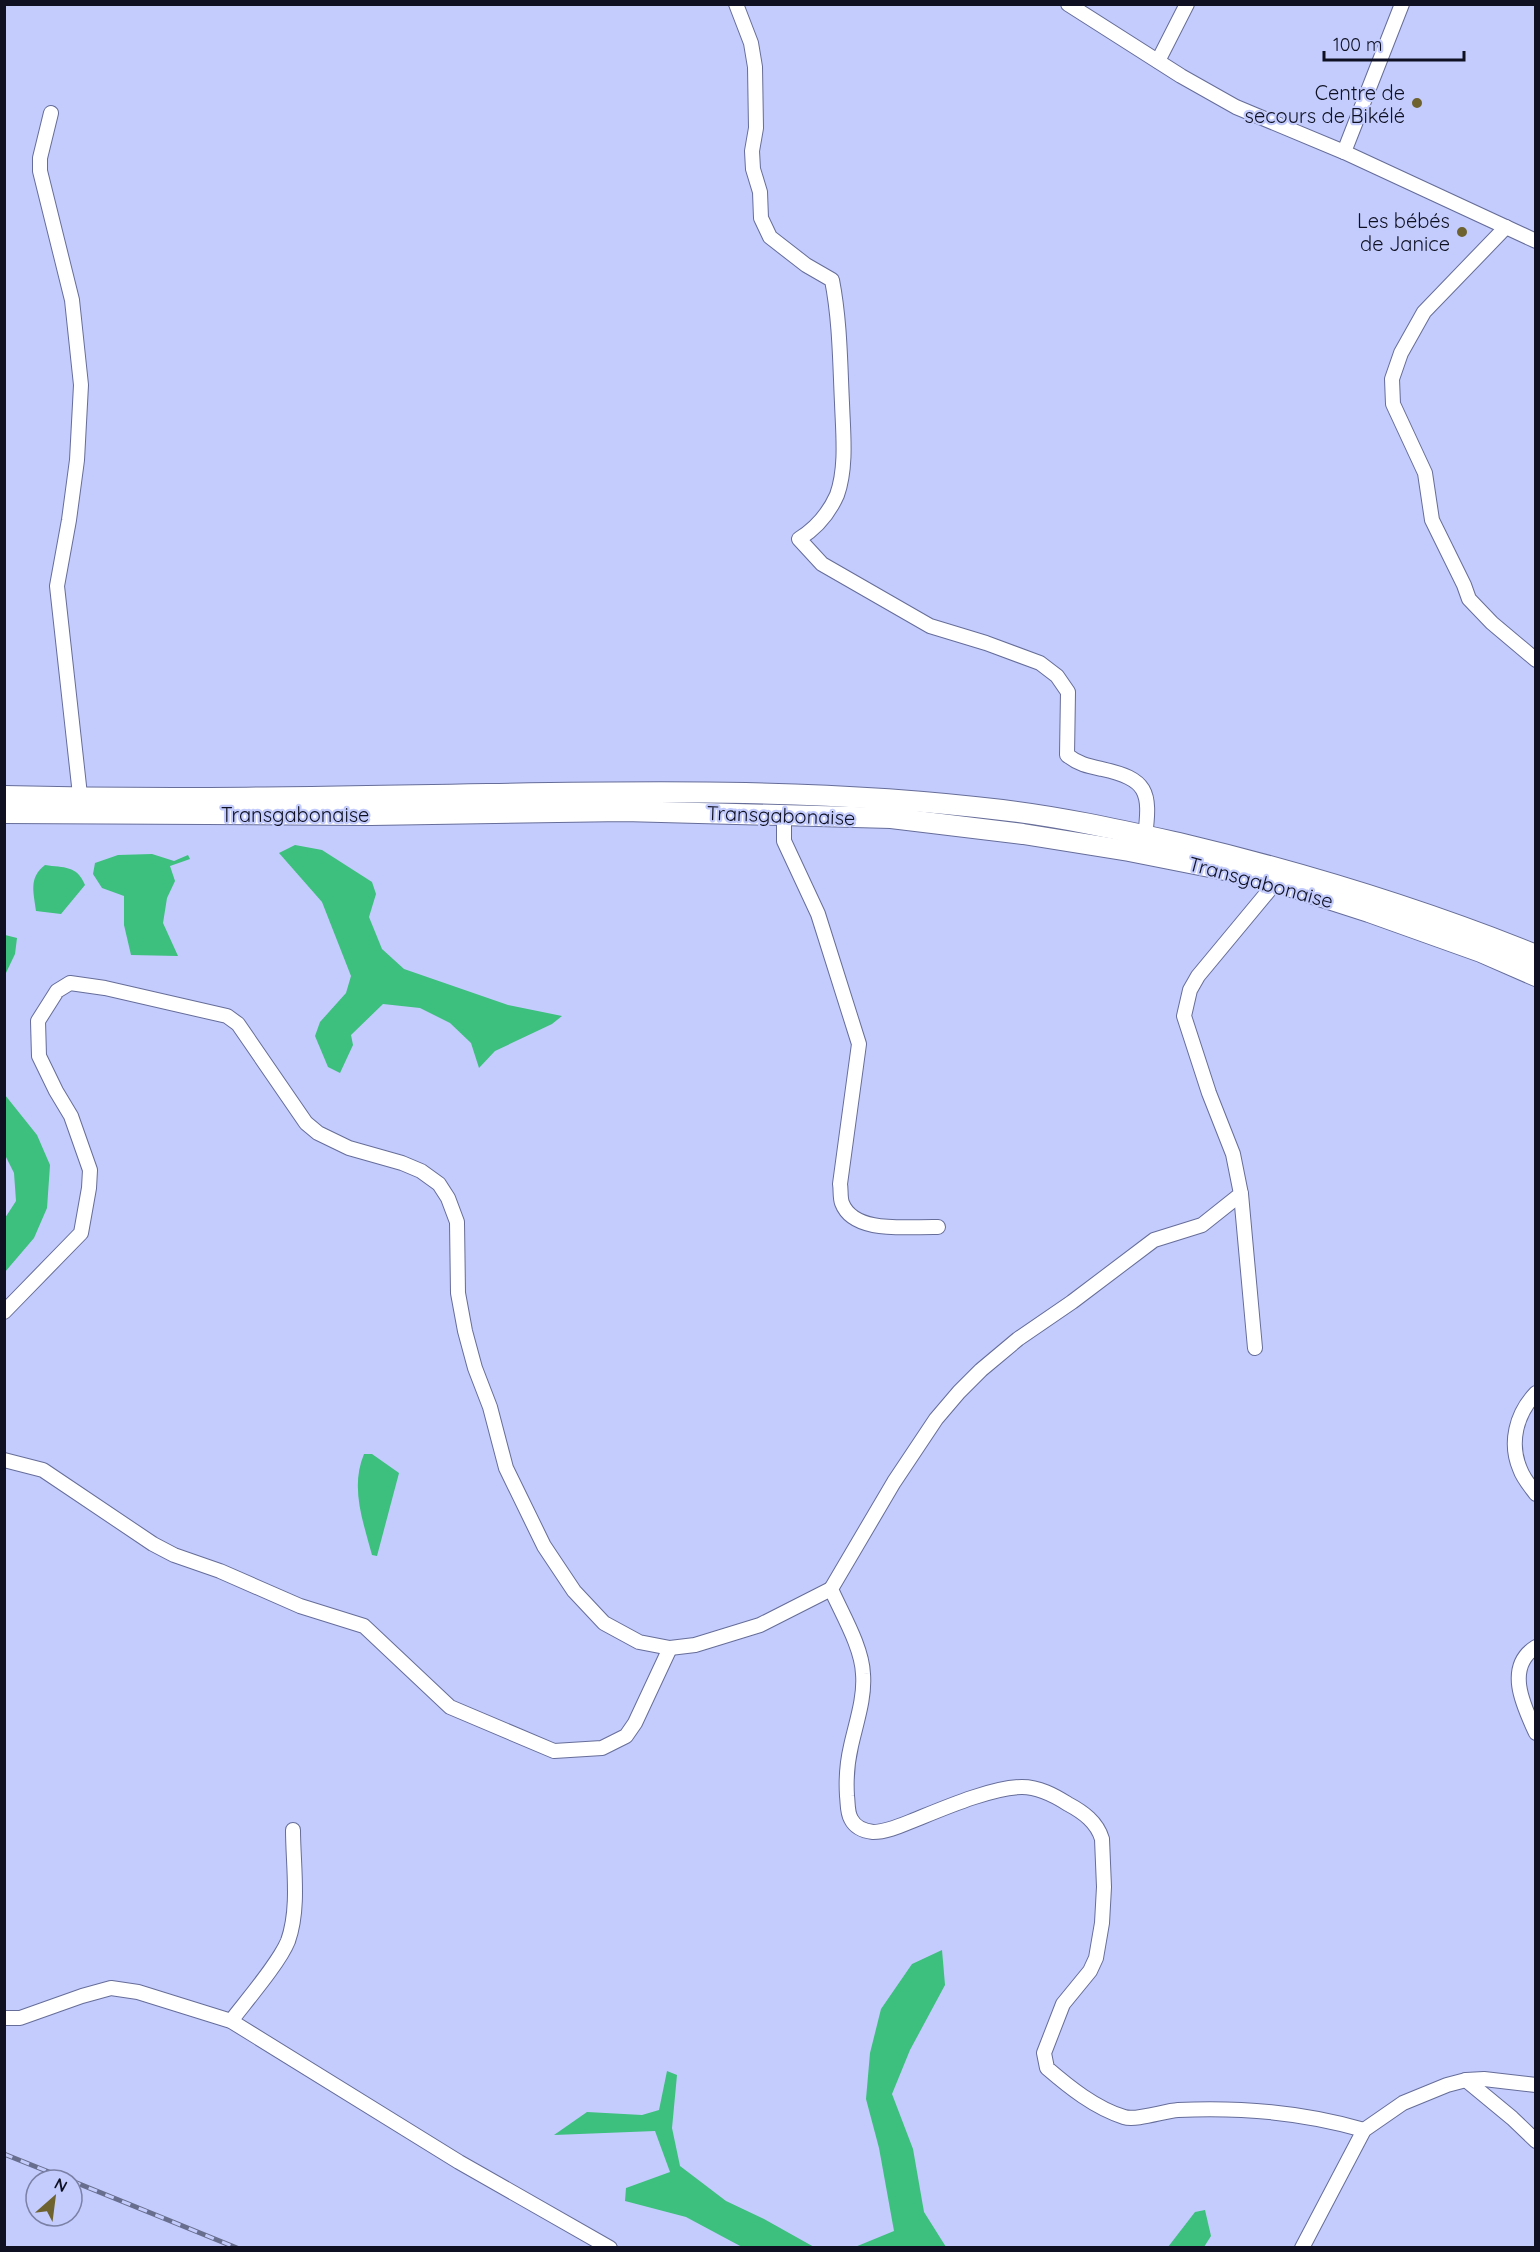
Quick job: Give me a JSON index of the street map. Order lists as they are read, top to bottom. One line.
{"streets":{"highway":["Transgabonaise"]},"places":["Centre de secours de Bikélé","Les bébés de Janice"],"scale_bar":"100 m","north":"top right"}
